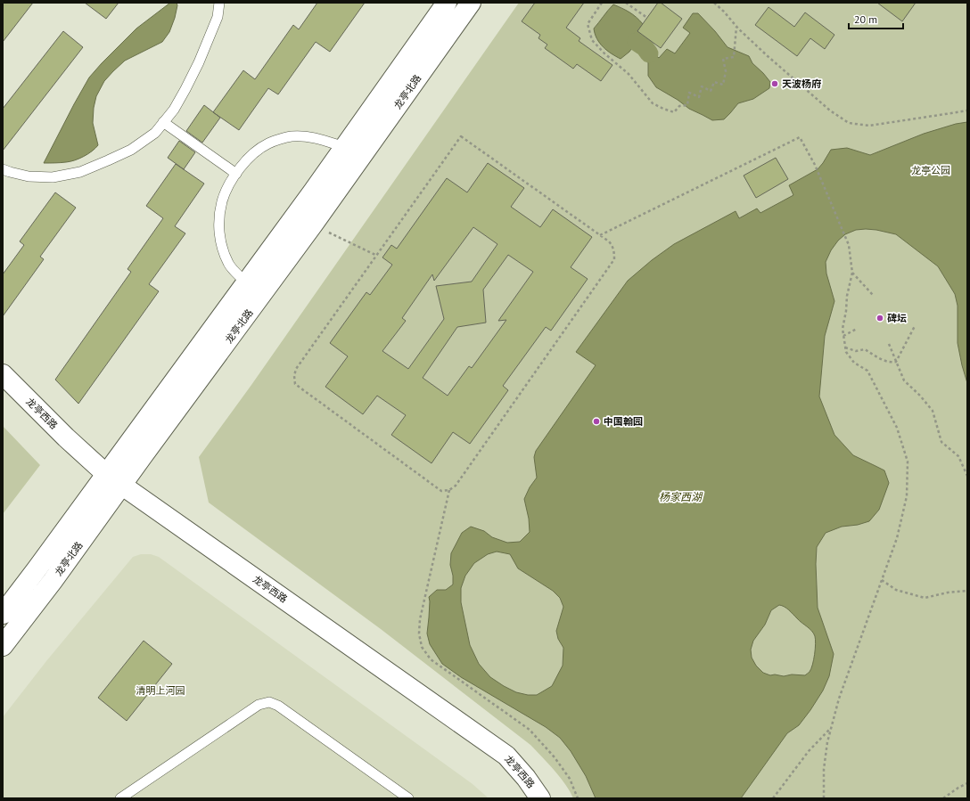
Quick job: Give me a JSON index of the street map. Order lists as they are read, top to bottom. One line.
{"streets":{"main road":["龙亭北路","龙亭西路"]},"crossings":[["龙亭北路","龙亭西路"]],"water":["杨家西湖"],"parks":["龙亭公园","清明上河园"],"places":["天波杨府","碑坛","中国翰园"],"scale_bar":"20 m"}
